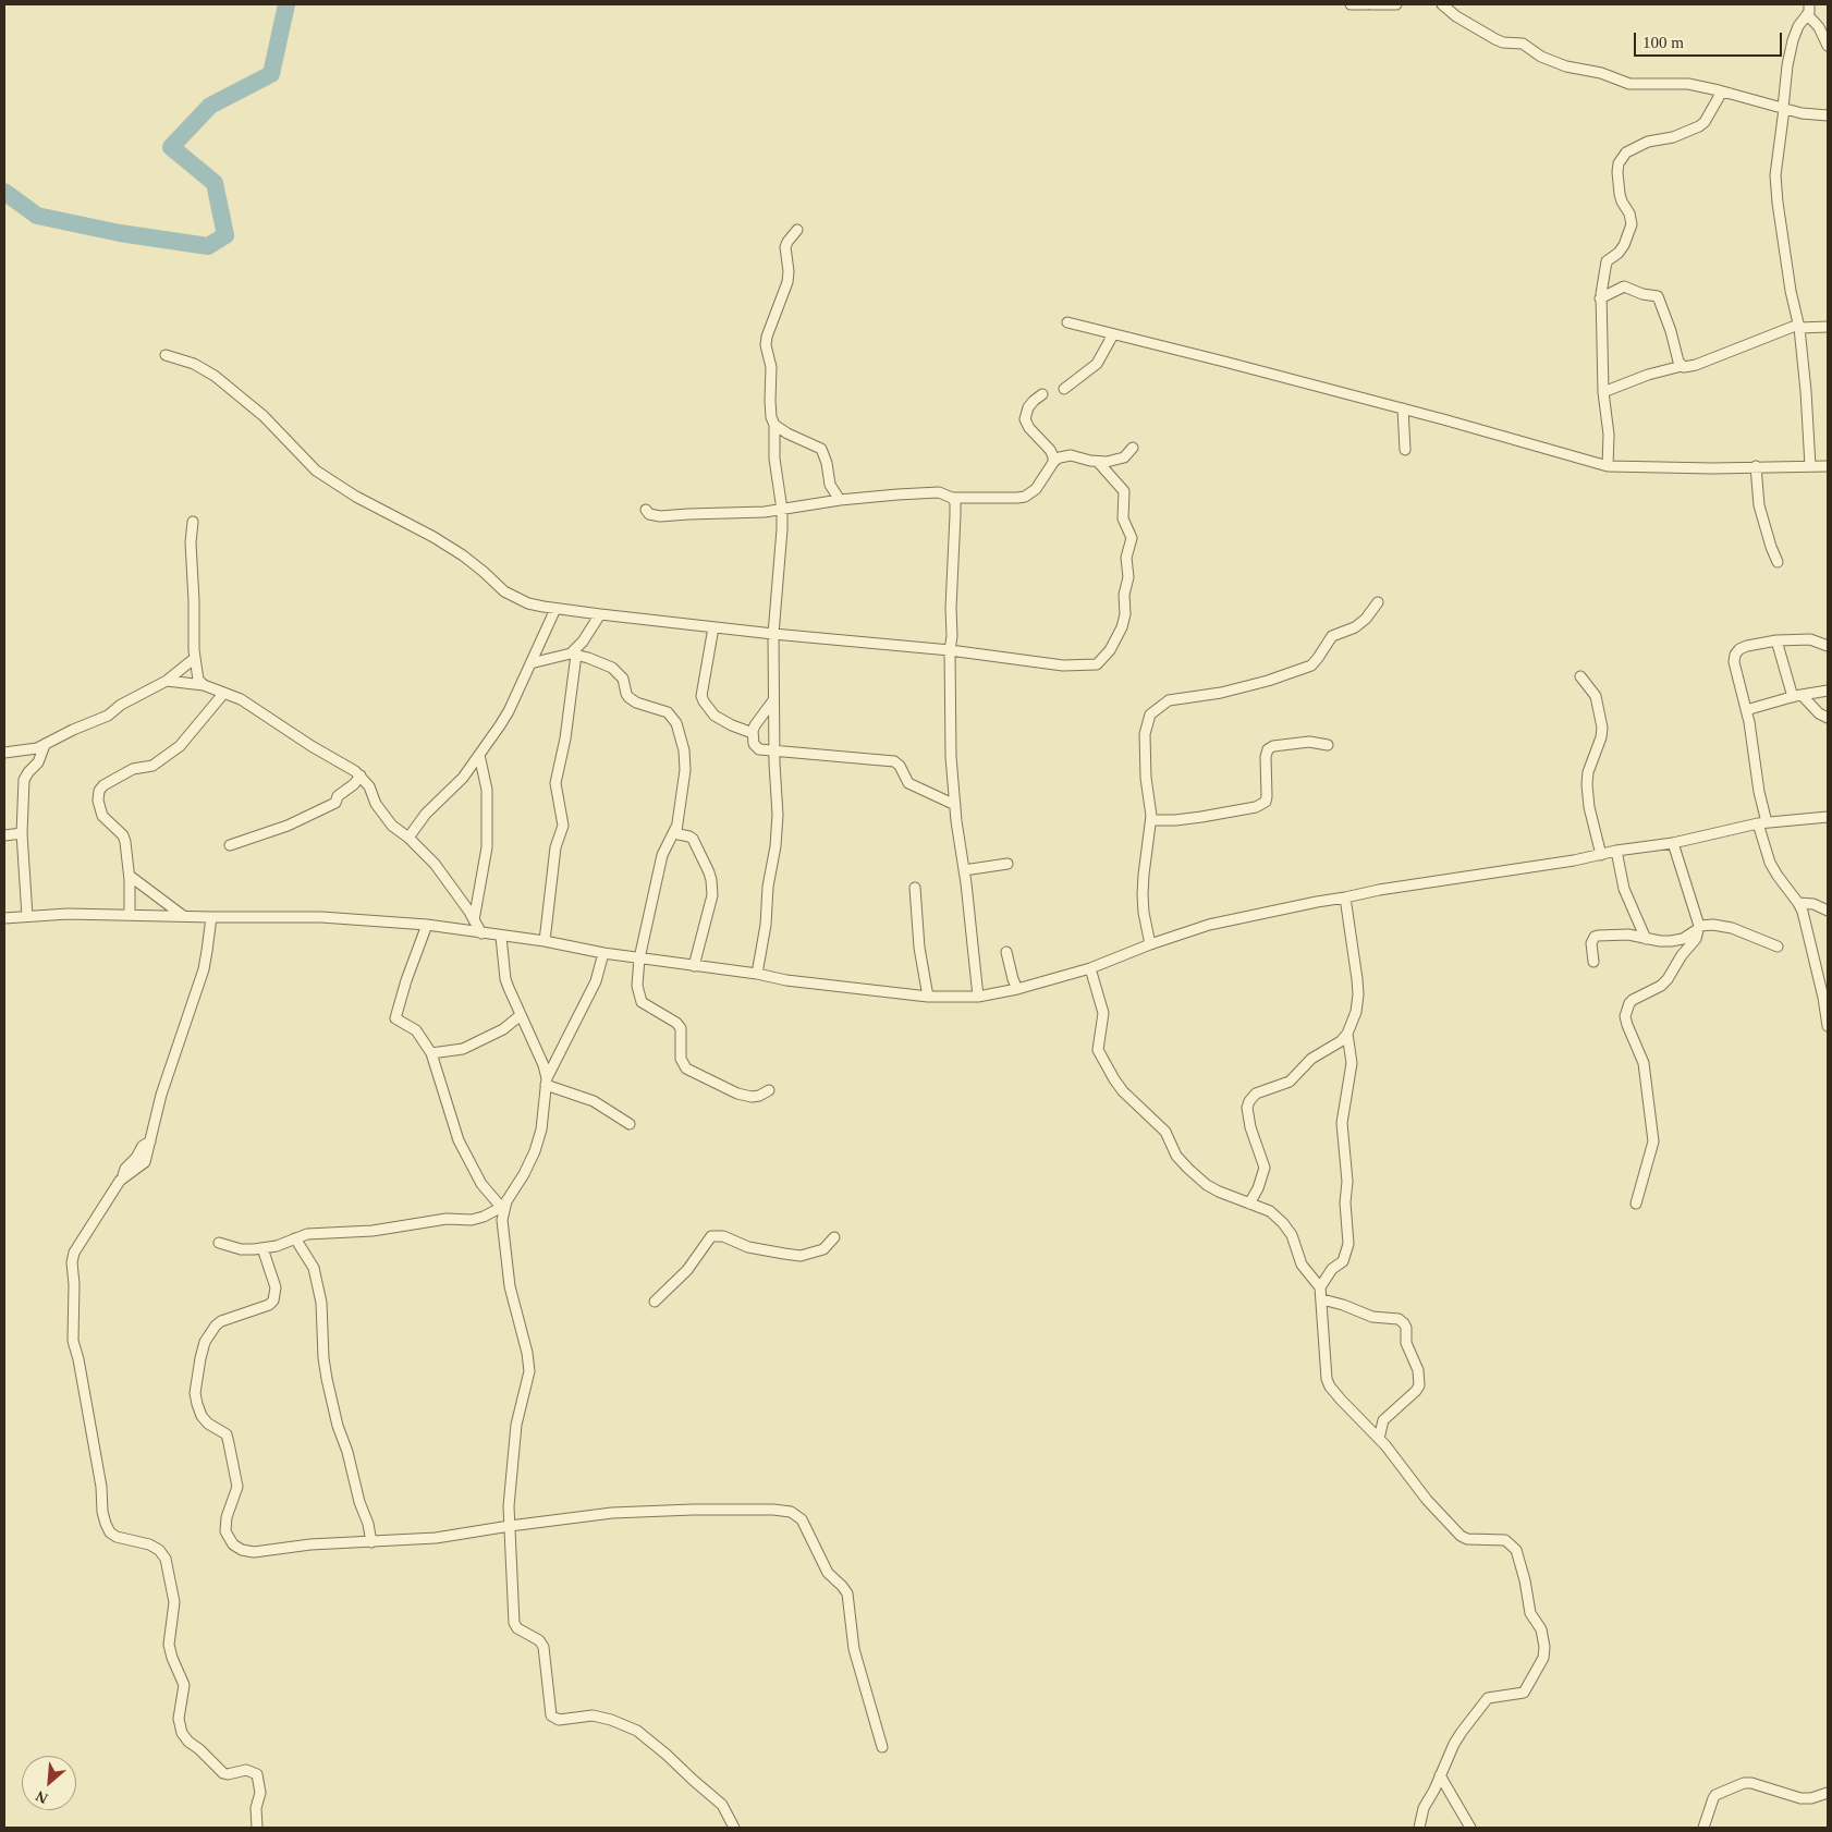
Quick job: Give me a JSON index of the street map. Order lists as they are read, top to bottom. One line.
{"scale_bar":"100 m","north":"bottom left"}
